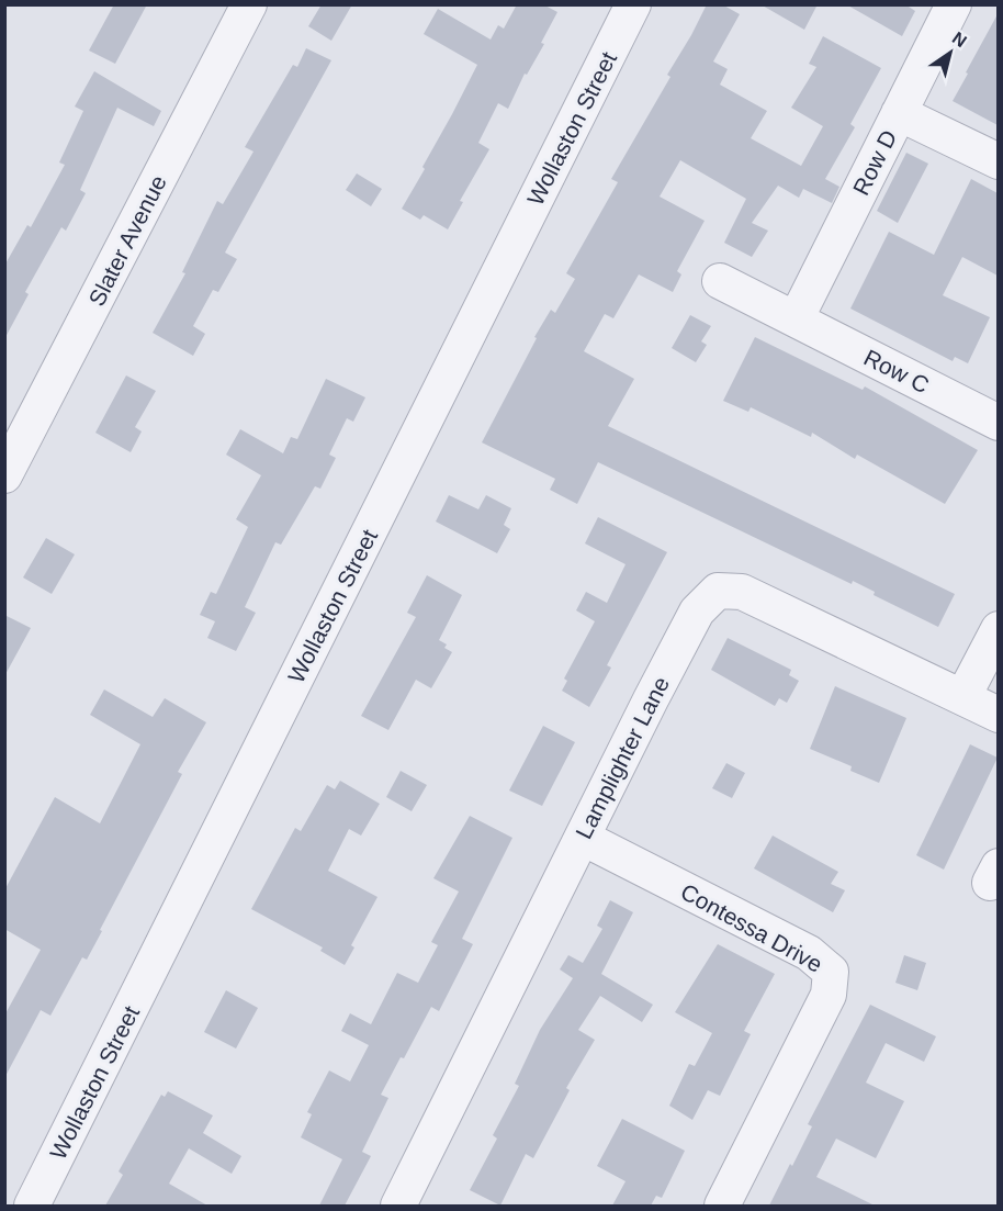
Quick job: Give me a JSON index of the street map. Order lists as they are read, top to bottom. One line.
{"streets":{"street":["Wollaston Street","Row D","Slater Avenue","Row C","Lamplighter Lane","Contessa Drive"]},"crossings":[["Row D","Row C"],["Lamplighter Lane","Contessa Drive"]],"north":"top right"}
